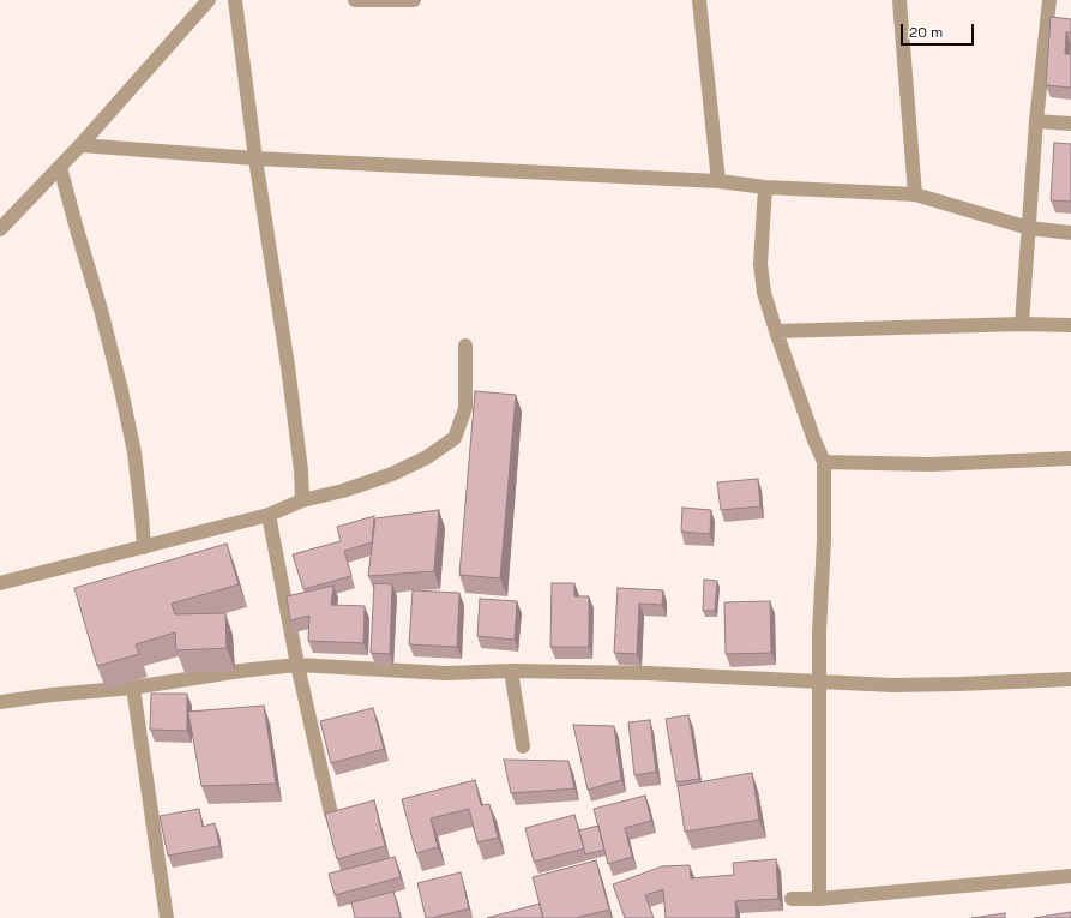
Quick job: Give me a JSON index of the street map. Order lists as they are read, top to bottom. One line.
{"scale_bar":"20 m"}
